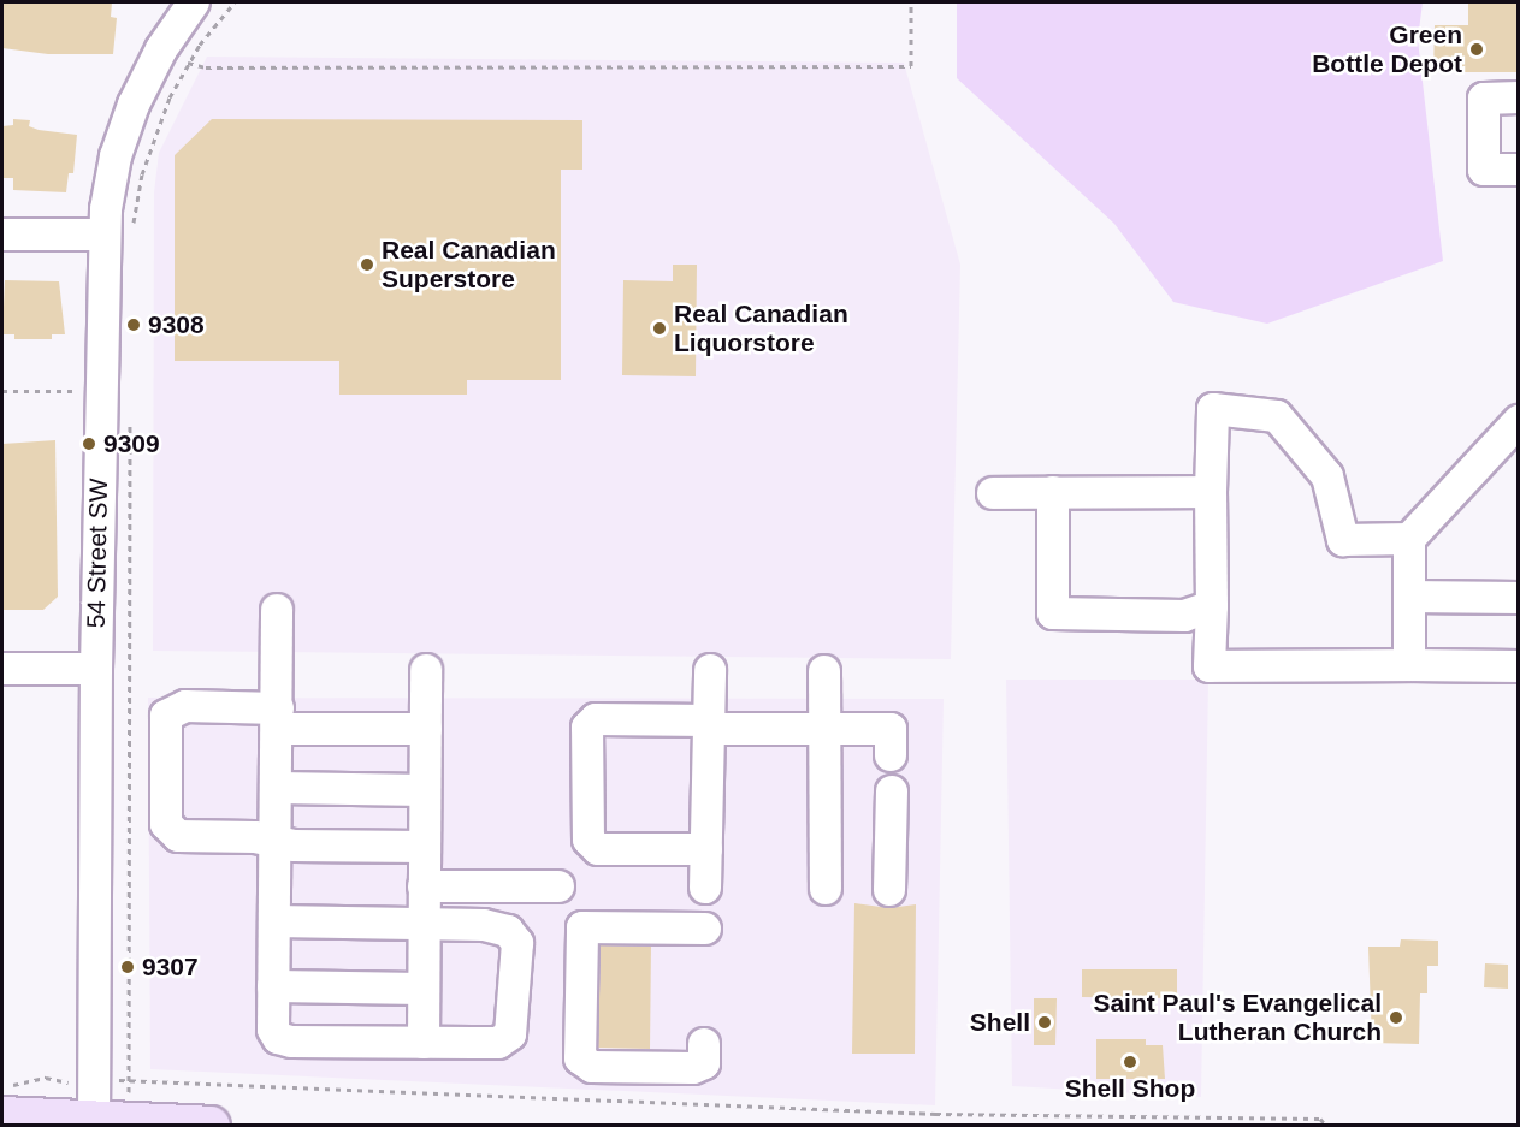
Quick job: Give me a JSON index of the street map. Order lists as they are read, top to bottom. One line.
{"streets":{"street":["54 Street SW"]},"places":["Green Bottle Depot","Real Canadian Superstore","9308","Real Canadian Liquorstore","9309","9307","Saint Paul's Evangelical Lutheran Church","Shell","Shell Shop"]}
